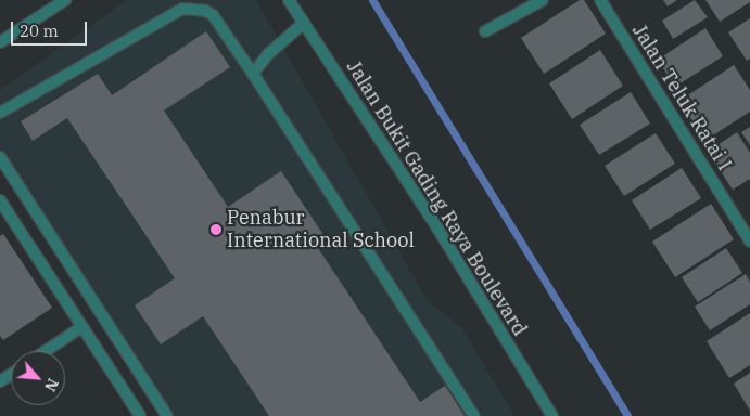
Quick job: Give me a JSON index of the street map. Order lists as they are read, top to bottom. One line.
{"streets":{"street":["Jalan Teluk Ratai I","Jalan Bukit Gading Raya Boulevard"]},"places":["Penabur International School"],"scale_bar":"20 m","north":"bottom right"}
